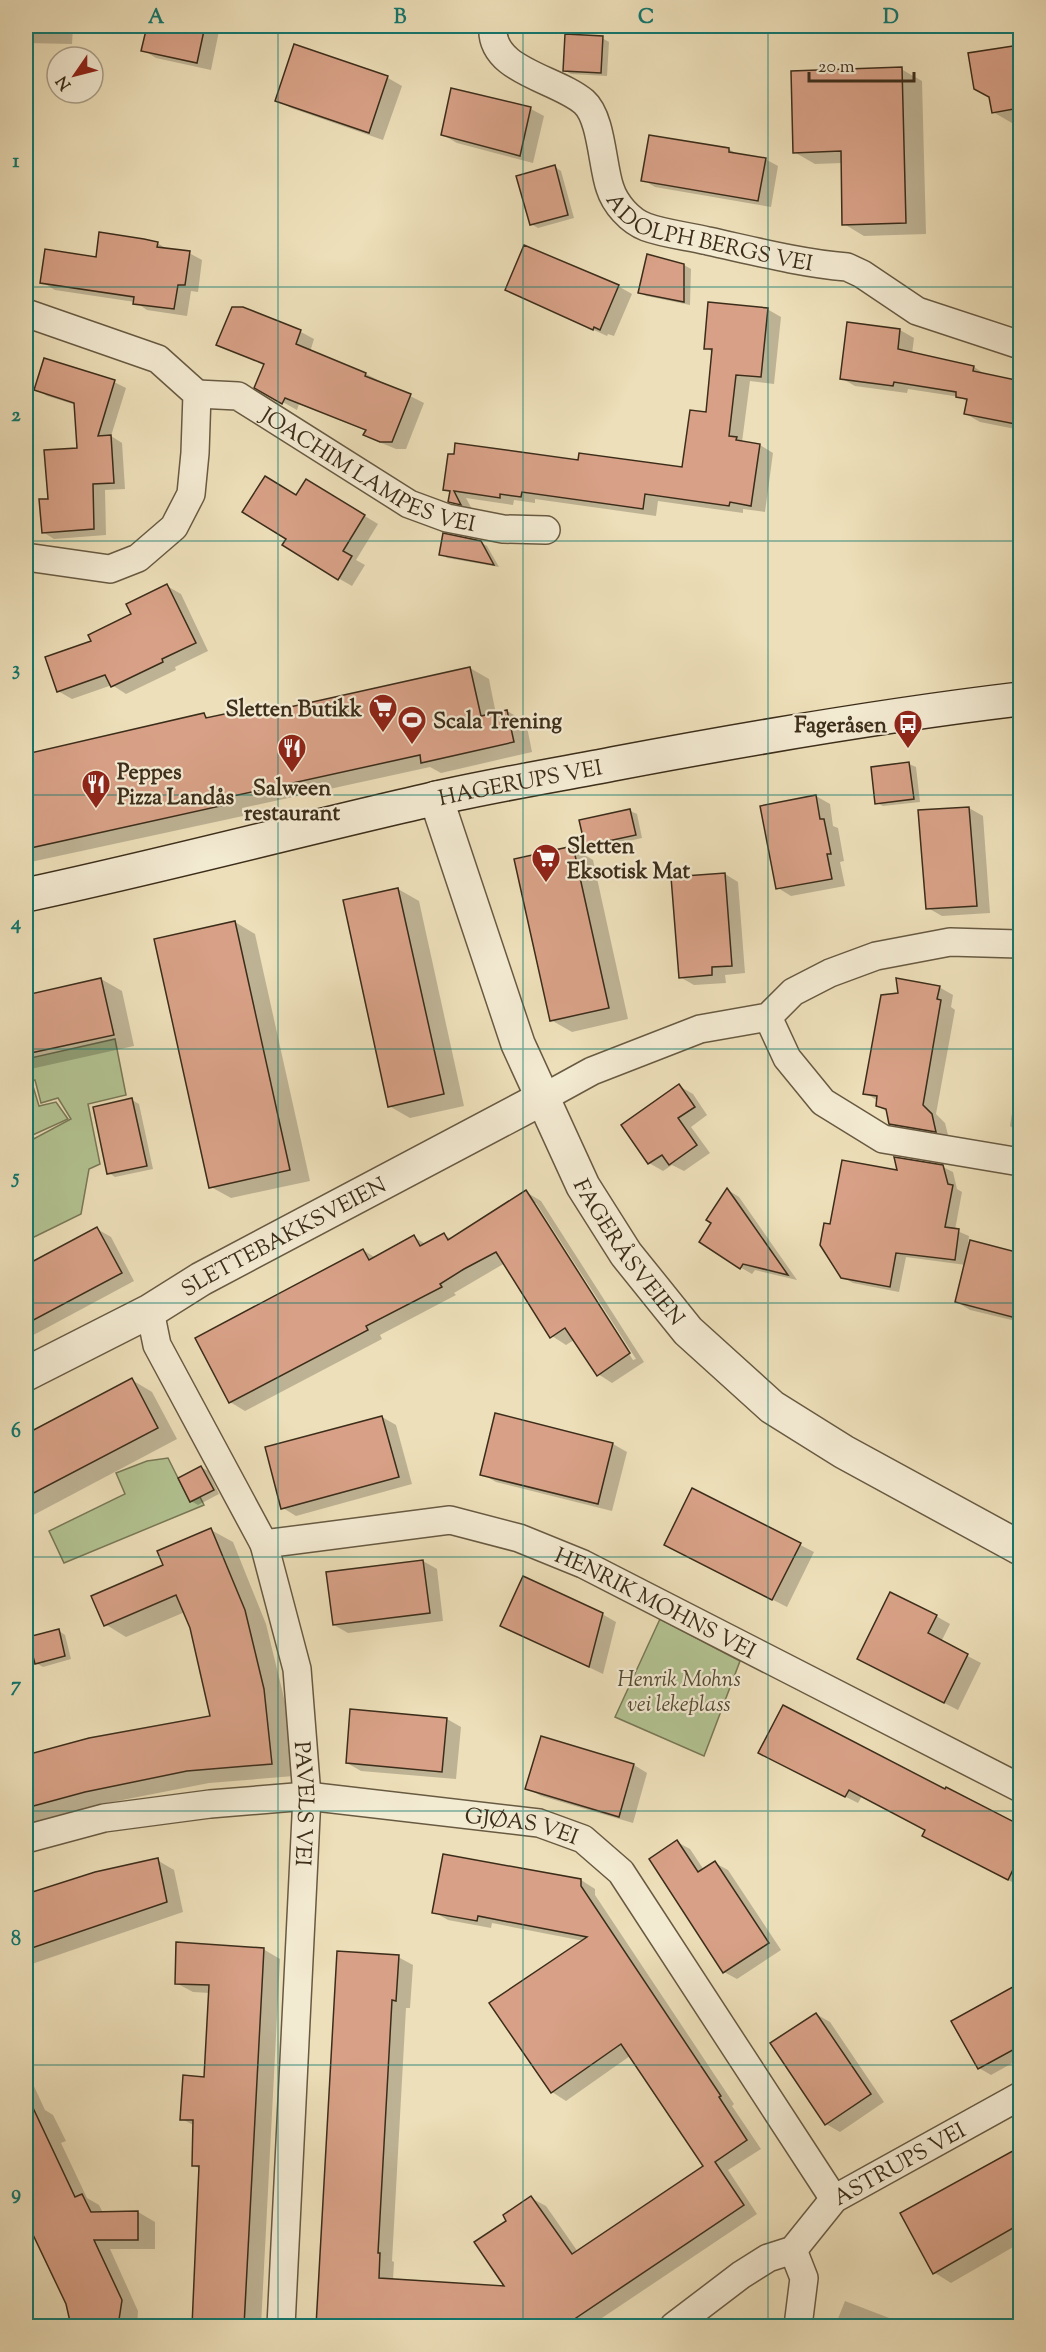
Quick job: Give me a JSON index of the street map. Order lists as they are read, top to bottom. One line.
{"streets":{"street":["ADOLPH BERGS VEI","JOACHIM LAMPES VEI","HAGERUPS VEI","SLETTEBAKKSVEIEN","FAGERÅSVEIEN","HENRIK MOHNS VEI","PAVELS VEI","GJØAS VEI","ASTRUPS VEI"]},"crossings":[["HAGERUPS VEI","FAGERÅSVEIEN"],["SLETTEBAKKSVEIEN","FAGERÅSVEIEN"],["SLETTEBAKKSVEIEN","PAVELS VEI"],["HENRIK MOHNS VEI","PAVELS VEI"],["PAVELS VEI","GJØAS VEI"],["GJØAS VEI","ASTRUPS VEI"]],"parks":["Henrik Mohns vei lekeplass"],"places":{"supermarket":["Sletten Butikk","Sletten Eksotisk Mat"],"sports":["Scala Trening"],"bus stop":["Fageråsen"],"restaurant":["Salween restaurant","Peppes Pizza Landås"]},"scale_bar":"20 m","north":"bottom left","grid":{"columns":["A","B","C","D"],"rows":["1","2","3","4","5","6","7","8","9"]}}
